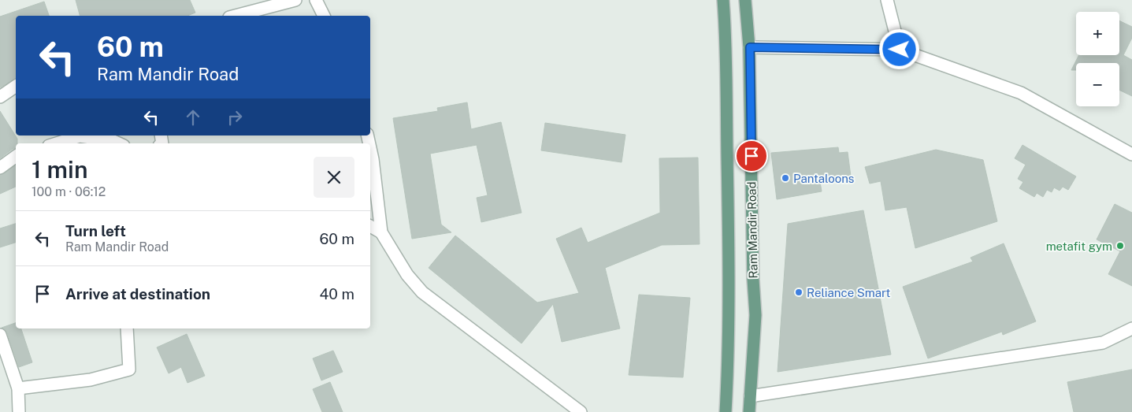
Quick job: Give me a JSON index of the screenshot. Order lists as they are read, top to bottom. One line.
{"streets":{"main road":["Ram Mandir Road"]},"places":["Pantaloons","metafit gym","Reliance Smart"],"page":{"map_buttons":["+","−"],"turn":["60 m","Ram Mandir Road"],"heading":["1 min","100 m · 06:12"],"list":[{"name":"Turn left","note":"Ram Mandir Road","value":"60 m"},{"name":"Arrive at destination","value":"40 m"}]}}
